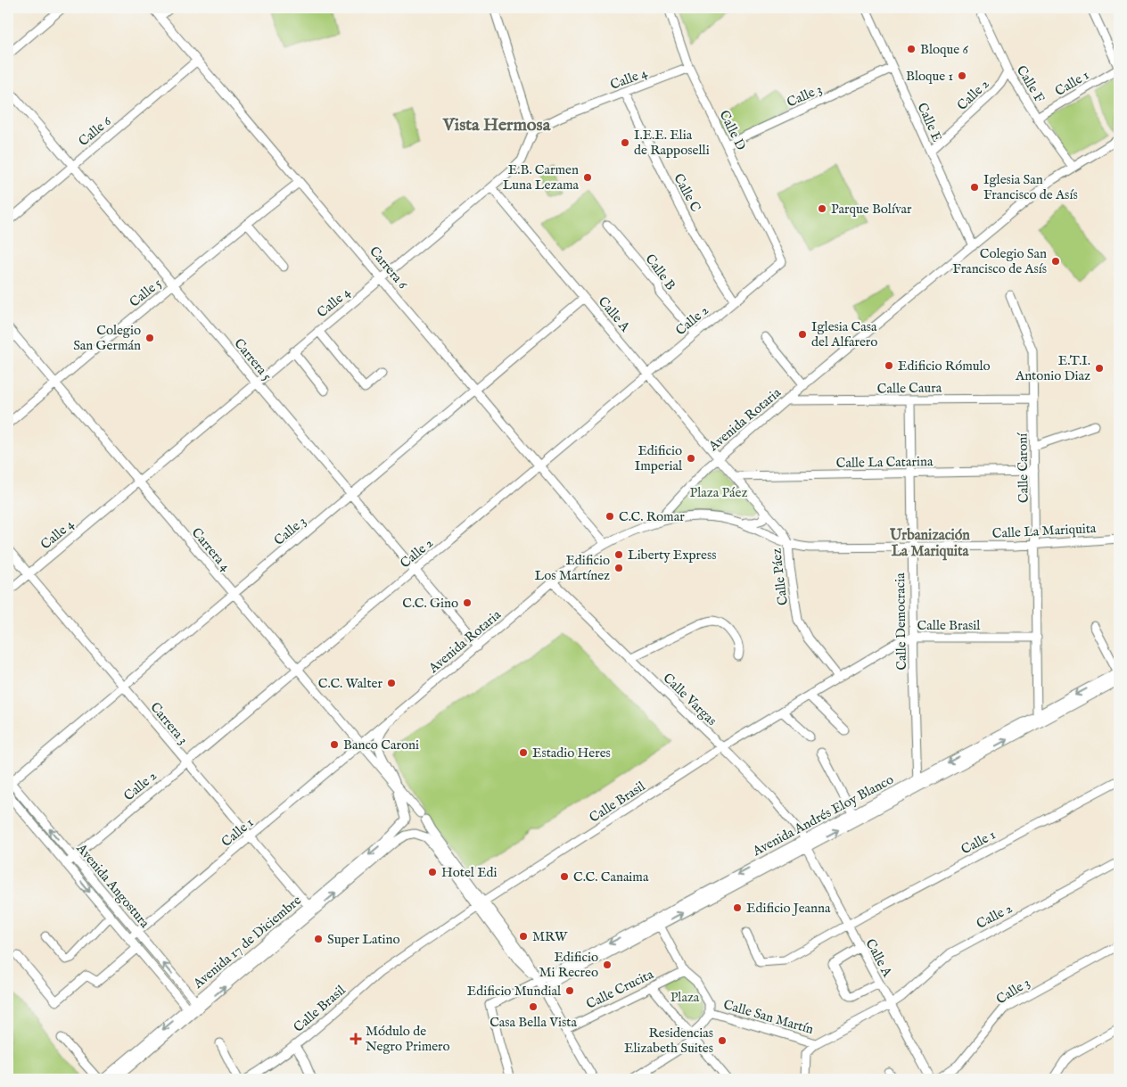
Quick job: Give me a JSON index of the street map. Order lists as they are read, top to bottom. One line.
{"streets":{"street":["Calle 4","Calle 1","Calle F","Calle 2","Calle 3","Calle E","Calle D","Calle 6","Calle C","Carrera 6","Calle B","Calle 5","Calle A","Carrera 5","Calle Caura","Avenida Rotaria","Calle La Catarina","Calle Caroní","Calle La Mariquita","Carrera 4","Calle Páez","Calle Democracia","Calle Brasil","Calle Vargas","Carrera 3","Avenida Andrés Eloy Blanco","Avenida Angostura","Avenida 17 de Diciembre","Calle Crucita","Calle San Martín"]},"crossings":[["Calle 4","Calle D"],["Calle 4","Calle C"],["Calle 4","Carrera 6"],["Calle 4","Calle A"],["Calle 4","Carrera 5"],["Calle 4","Carrera 4"],["Calle 4","Carrera 3"],["Calle 1","Calle F"],["Calle 1","Calle A"],["Calle 1","Avenida Rotaria"],["Calle 1","Carrera 4"],["Calle 1","Carrera 3"],["Calle 1","Avenida Angostura"],["Calle F","Calle 2"],["Calle F","Avenida Rotaria"],["Calle 2","Calle E"],["Calle 2","Calle D"],["Calle 2","Calle C"],["Calle 2","Carrera 6"],["Calle 2","Calle B"],["Calle 2","Calle A"],["Calle 2","Carrera 5"],["Calle 2","Carrera 4"],["Calle 2","Carrera 3"],["Calle 2","Avenida Angostura"],["Calle 2","Calle San Martín"],["Calle 3","Calle E"],["Calle 3","Calle D"],["Calle 3","Carrera 6"],["Calle 3","Calle A"],["Calle 3","Carrera 5"],["Calle 3","Carrera 4"],["Calle 3","Carrera 3"],["Calle 3","Avenida Angostura"],["Calle E","Avenida Rotaria"],["Calle 6","Carrera 6"],["Calle 6","Carrera 5"],["Carrera 6","Calle 5"],["Carrera 6","Avenida Rotaria"],["Calle 5","Carrera 5"],["Calle 5","Carrera 4"],["Calle A","Avenida Rotaria"],["Calle A","Calle Páez"],["Calle A","Calle Vargas"],["Calle A","Avenida Andrés Eloy Blanco"],["Calle A","Calle San Martín"],["Carrera 5","Avenida Rotaria"],["Calle Caura","Avenida Rotaria"],["Calle Caura","Calle Caroní"],["Calle Caura","Calle Democracia"],["Avenida Rotaria","Calle La Mariquita"],["Avenida Rotaria","Carrera 4"],["Avenida Rotaria","Calle Páez"],["Avenida Rotaria","Calle Vargas"],["Calle La Catarina","Calle Caroní"],["Calle La Catarina","Calle Páez"],["Calle La Catarina","Calle Democracia"],["Calle Caroní","Calle La Mariquita"],["Calle Caroní","Calle Brasil"],["Calle Caroní","Avenida Andrés Eloy Blanco"],["Calle La Mariquita","Calle Páez"],["Calle La Mariquita","Calle Democracia"],["Carrera 4","Calle Brasil"],["Carrera 4","Avenida 17 de Diciembre"],["Calle Páez","Calle Brasil"],["Calle Democracia","Calle Brasil"],["Calle Democracia","Avenida Andrés Eloy Blanco"],["Calle Brasil","Calle Vargas"],["Calle Vargas","Avenida Andrés Eloy Blanco"],["Carrera 3","Avenida 17 de Diciembre"],["Avenida Andrés Eloy Blanco","Calle San Martín"],["Avenida Angostura","Avenida 17 de Diciembre"],["Calle Crucita","Calle San Martín"]],"districts":["Vista Hermosa","Urbanización La Mariquita"],"parks":["Plaza Páez","Plaza"],"places":{"other":["Bloque 6","Bloque 1","I.E.E. Elia de Rapposelli","E.B. Carmen Luna Lezama","Iglesia San Francisco de Asís","Parque Bolívar","Colegio San Francisco de Asís","Iglesia Casa del Alfarero","Colegio San Germán","Edificio Rómulo","E.T.I. Antonio Diaz","Edificio Imperial","C.C. Romar","Liberty Express","Edificio Los Martínez","C.C. Gino","C.C. Walter","Banco Caroni","Estadio Heres","Hotel Edi","C.C. Canaima","Edificio Jeanna","MRW","Super Latino","Edificio Mi Recreo","Edificio Mundial","Casa Bella Vista","Residencias Elizabeth Suites"],"health":["Módulo de Negro Primero"]}}
